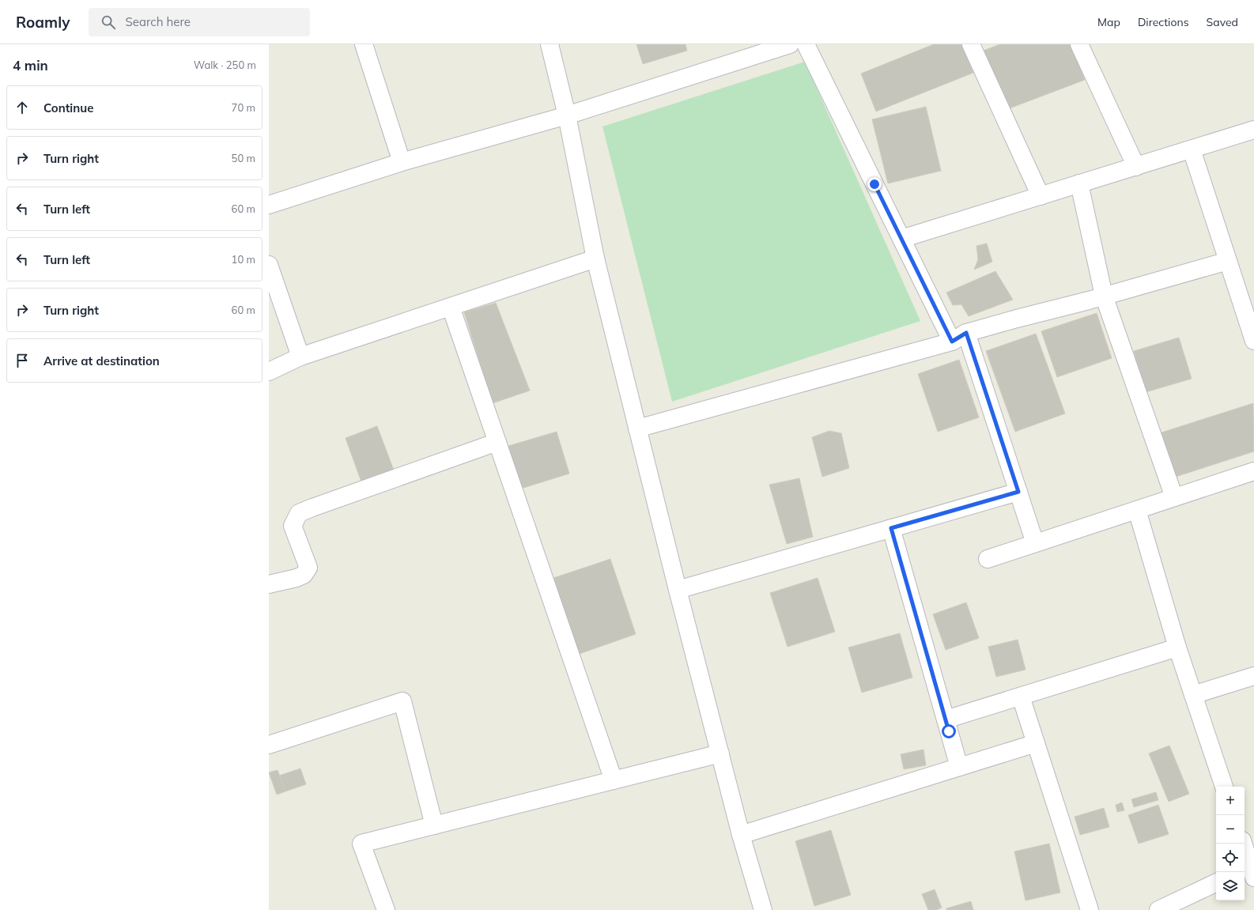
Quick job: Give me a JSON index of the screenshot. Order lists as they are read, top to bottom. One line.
{"page":{"header":"Roamly","search":"Search here","nav":["Map","Directions","Saved"],"heading":["4 min","Walk · 250 m"],"list":[["Continue","70 m"],["Turn right","50 m"],["Turn left","60 m"],["Turn left","10 m"],["Turn right","60 m"],"Arrive at destination"],"map_buttons":["+","−"]}}
